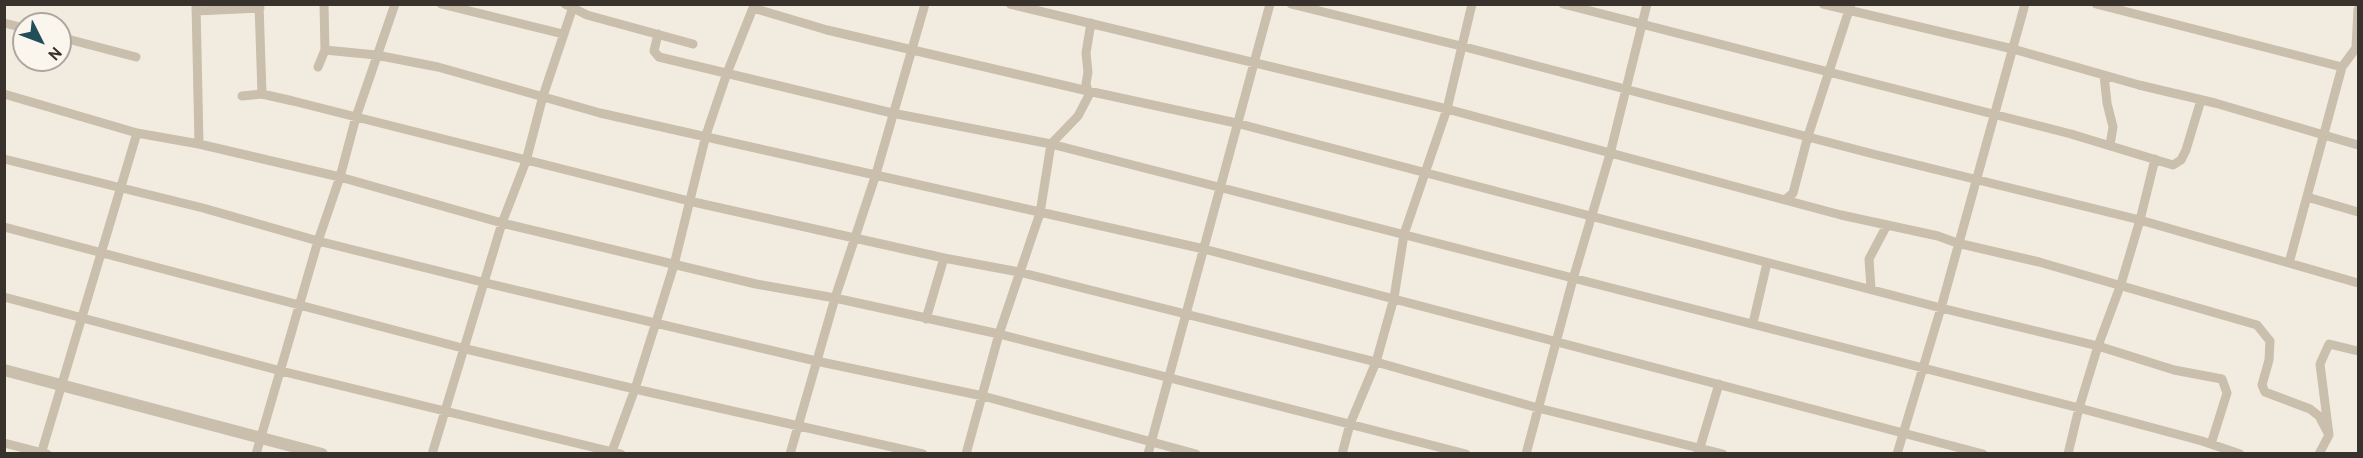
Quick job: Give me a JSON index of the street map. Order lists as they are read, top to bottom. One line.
{"north":"bottom right"}
